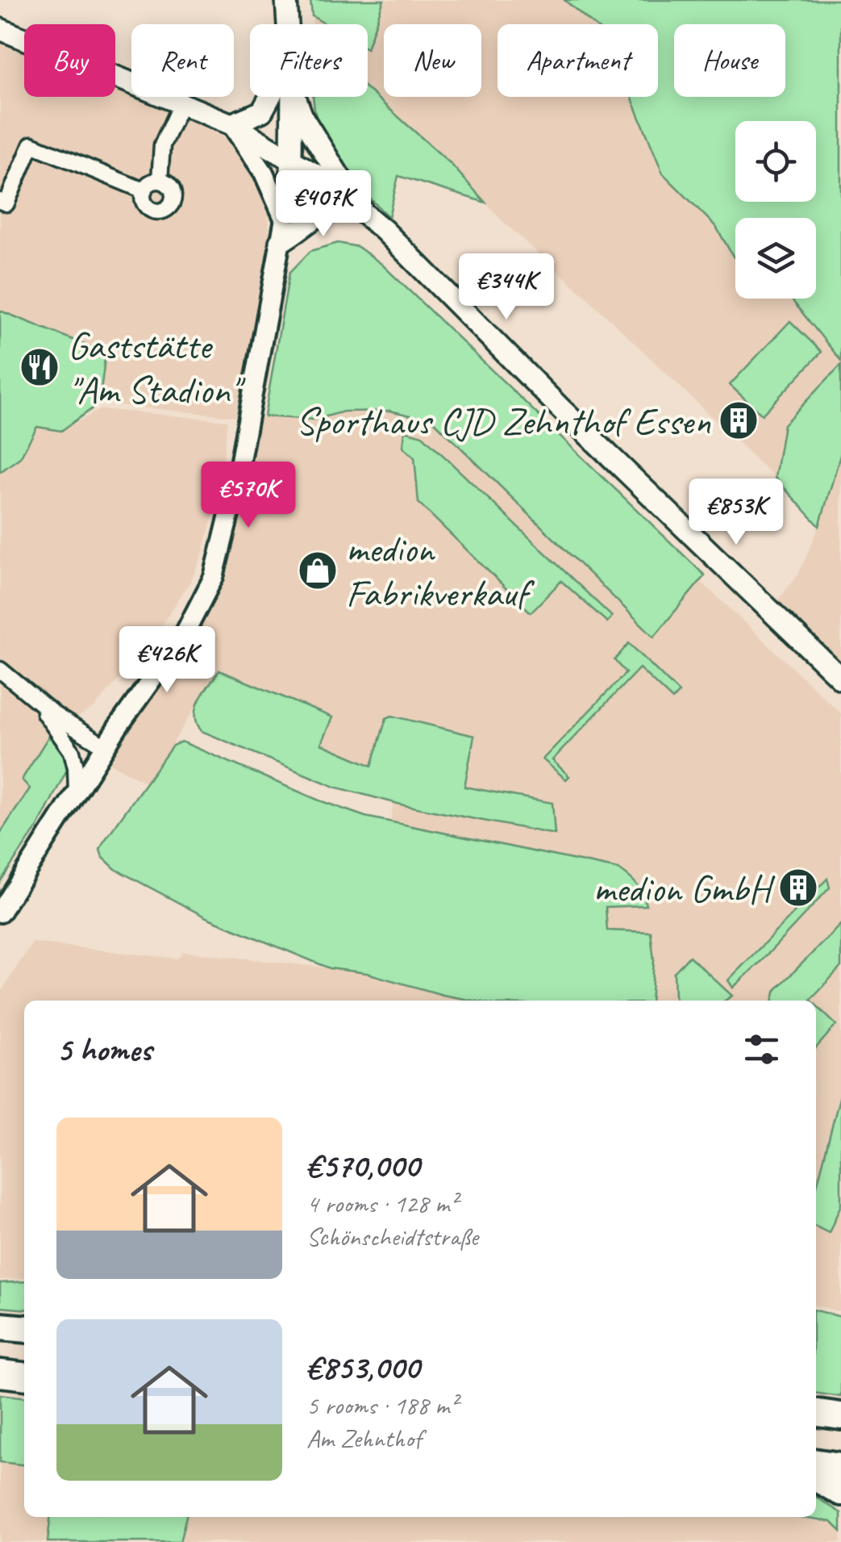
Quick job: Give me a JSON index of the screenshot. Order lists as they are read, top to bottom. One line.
{"places":{"restaurant":["Gaststätte \"Am Stadion\""],"building":["Sporthaus CJD Zehnthof Essen","medion GmbH"],"shop":["medion Fabrikverkauf"]},"page":{"chip":["Buy","Rent","Filters","New","Apartment","House"],"price":["€407K","€344K","€570K","€853K","€426K"],"heading":"5 homes","list":[{"name":"€570,000","note":"4 rooms · 128 m² · Schönscheidtstraße"},{"name":"€853,000","note":"5 rooms · 188 m² · Am Zehnthof"}]}}
